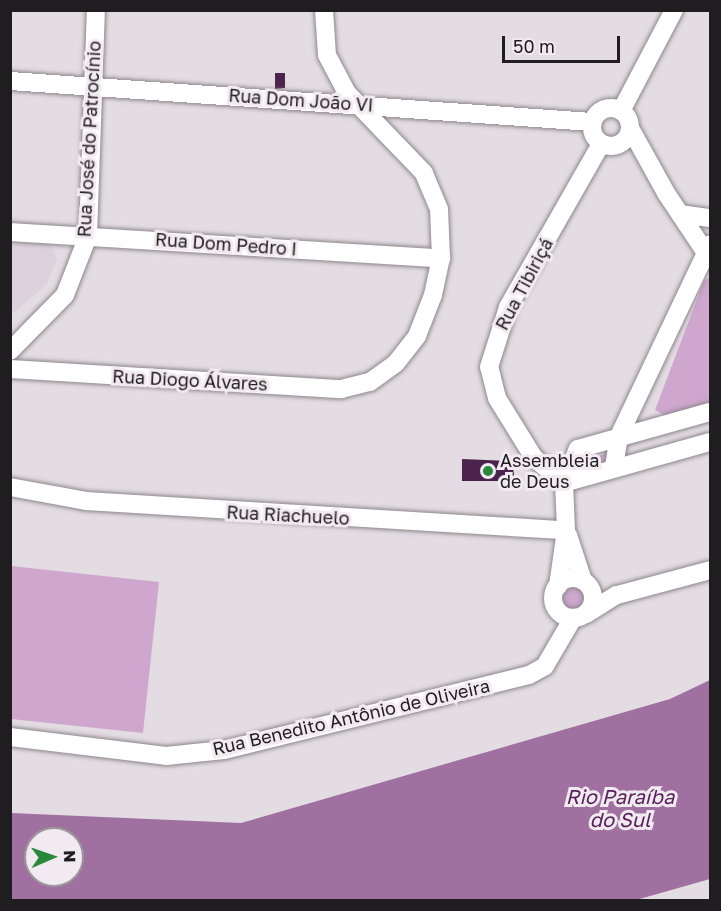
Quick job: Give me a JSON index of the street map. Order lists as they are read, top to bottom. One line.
{"streets":{"street":["Rua Dom João VI","Rua José do Patrocínio","Rua Dom Pedro I","Rua Tibiriçá","Rua Diogo Álvares","Rua Riachuelo","Rua Benedito Antônio de Oliveira"]},"crossings":[["Rua Dom João VI","Rua José do Patrocínio"],["Rua Dom João VI","Rua Tibiriçá"],["Rua José do Patrocínio","Rua Dom Pedro I"],["Rua Dom Pedro I","Rua Diogo Álvares"]],"water":["Rio Paraíba do Sul"],"places":["Assembleia de Deus"],"scale_bar":"50 m","north":"right"}
